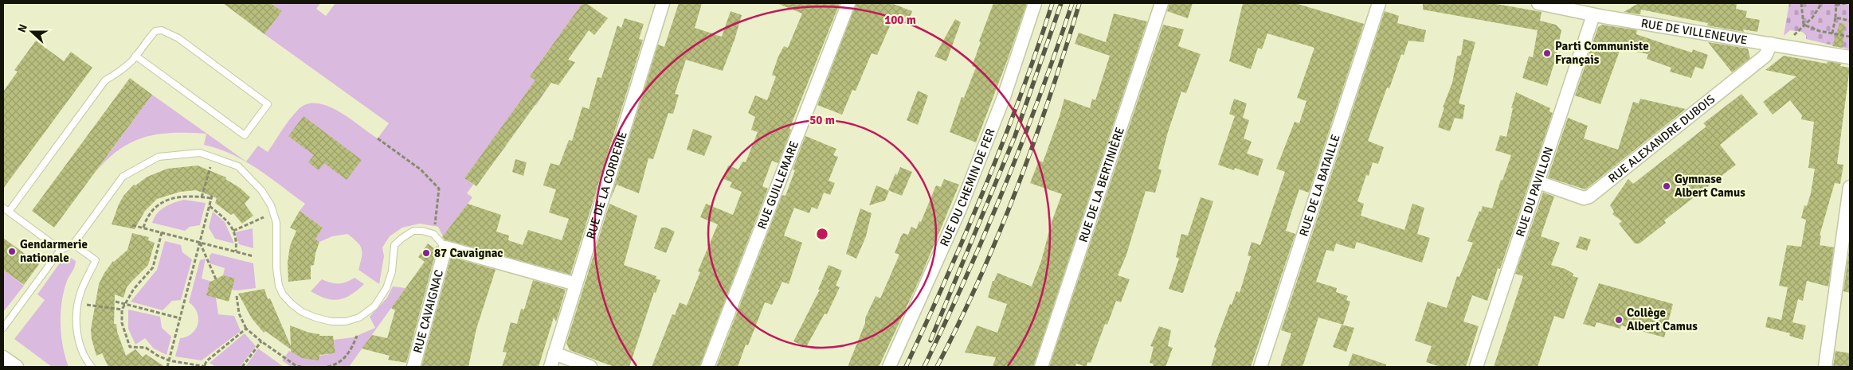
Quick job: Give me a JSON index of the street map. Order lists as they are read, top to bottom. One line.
{"streets":{"street":["RUE DE VILLENEUVE","RUE ALEXANDRE DUBOIS","RUE GUILLEMARE","RUE DE LA BERTINIÈRE","RUE DE LA CORDERIE","RUE DE LA BATAILLE","RUE DU CHEMIN DE FER","RUE DU PAVILLON","RUE CAVAIGNAC"]},"crossings":[["RUE DE VILLENEUVE","RUE ALEXANDRE DUBOIS"],["RUE DE VILLENEUVE","RUE DU PAVILLON"],["RUE ALEXANDRE DUBOIS","RUE DU PAVILLON"]],"places":["Parti Communiste Français","Gymnase Albert Camus","Gendarmerie nationale","87 Cavaignac","Collège Albert Camus"],"north":"left","rings":["100 m","50 m"]}
